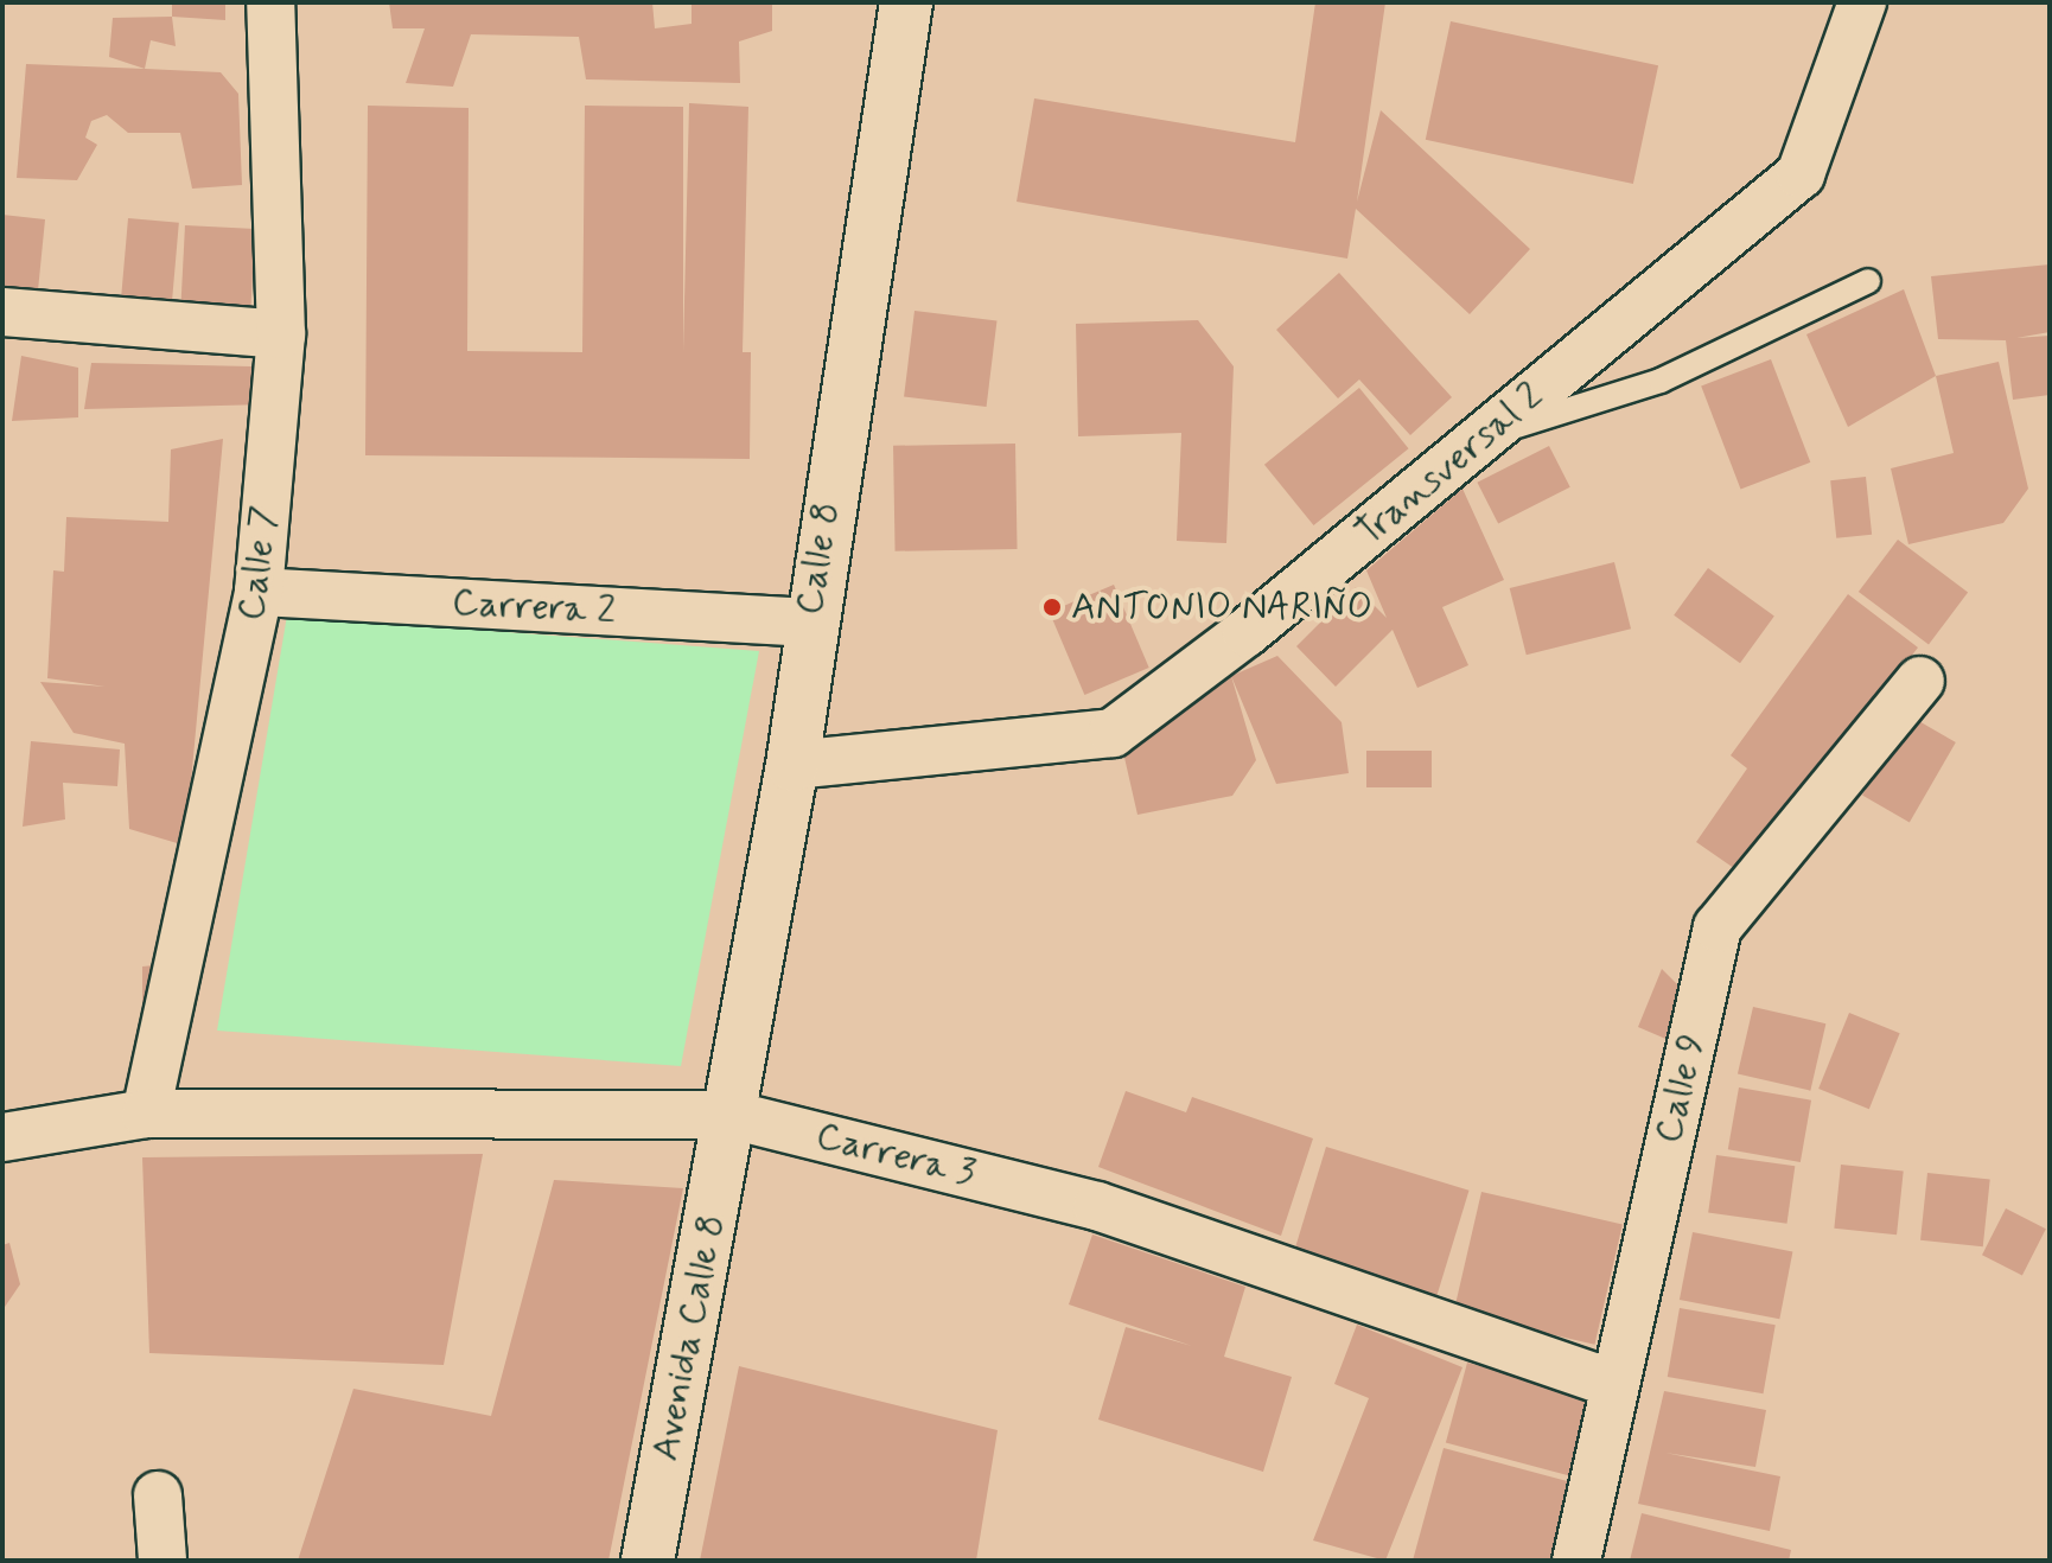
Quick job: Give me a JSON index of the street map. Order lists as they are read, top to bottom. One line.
{"streets":{"main road":["Calle 8","Avenida Calle 8"],"street":["Transversal 2","Calle 7","Carrera 2","Calle 9","Carrera 3"]},"crossings":[["Transversal 2","Calle 8"],["Calle 8","Carrera 2"],["Calle 8","Carrera 3"],["Calle 8","Avenida Calle 8"],["Calle 7","Carrera 2"],["Calle 7","Carrera 3"],["Calle 9","Carrera 3"],["Carrera 3","Avenida Calle 8"]],"places":["ANTONIO NARIÑO"]}
